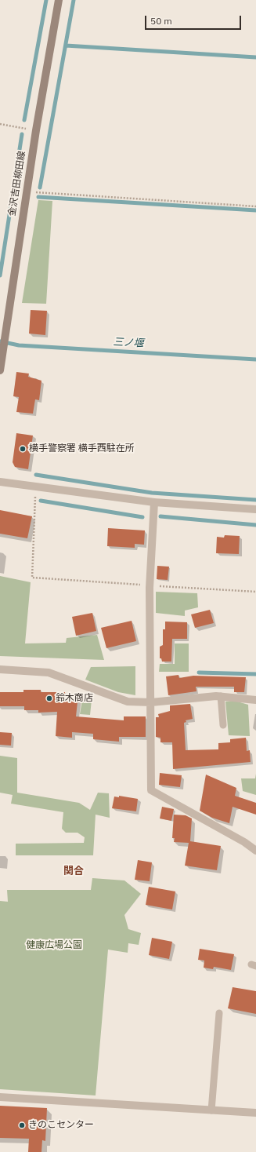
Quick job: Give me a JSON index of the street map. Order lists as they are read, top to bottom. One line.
{"streets":{"main road":["金沢吉田柳田線"]},"districts":["関合"],"water":["三ノ堰"],"parks":["健康広場公園"],"places":["横手警察署 横手西駐在所","鈴木商店","きのこセンター"],"scale_bar":"50 m"}
